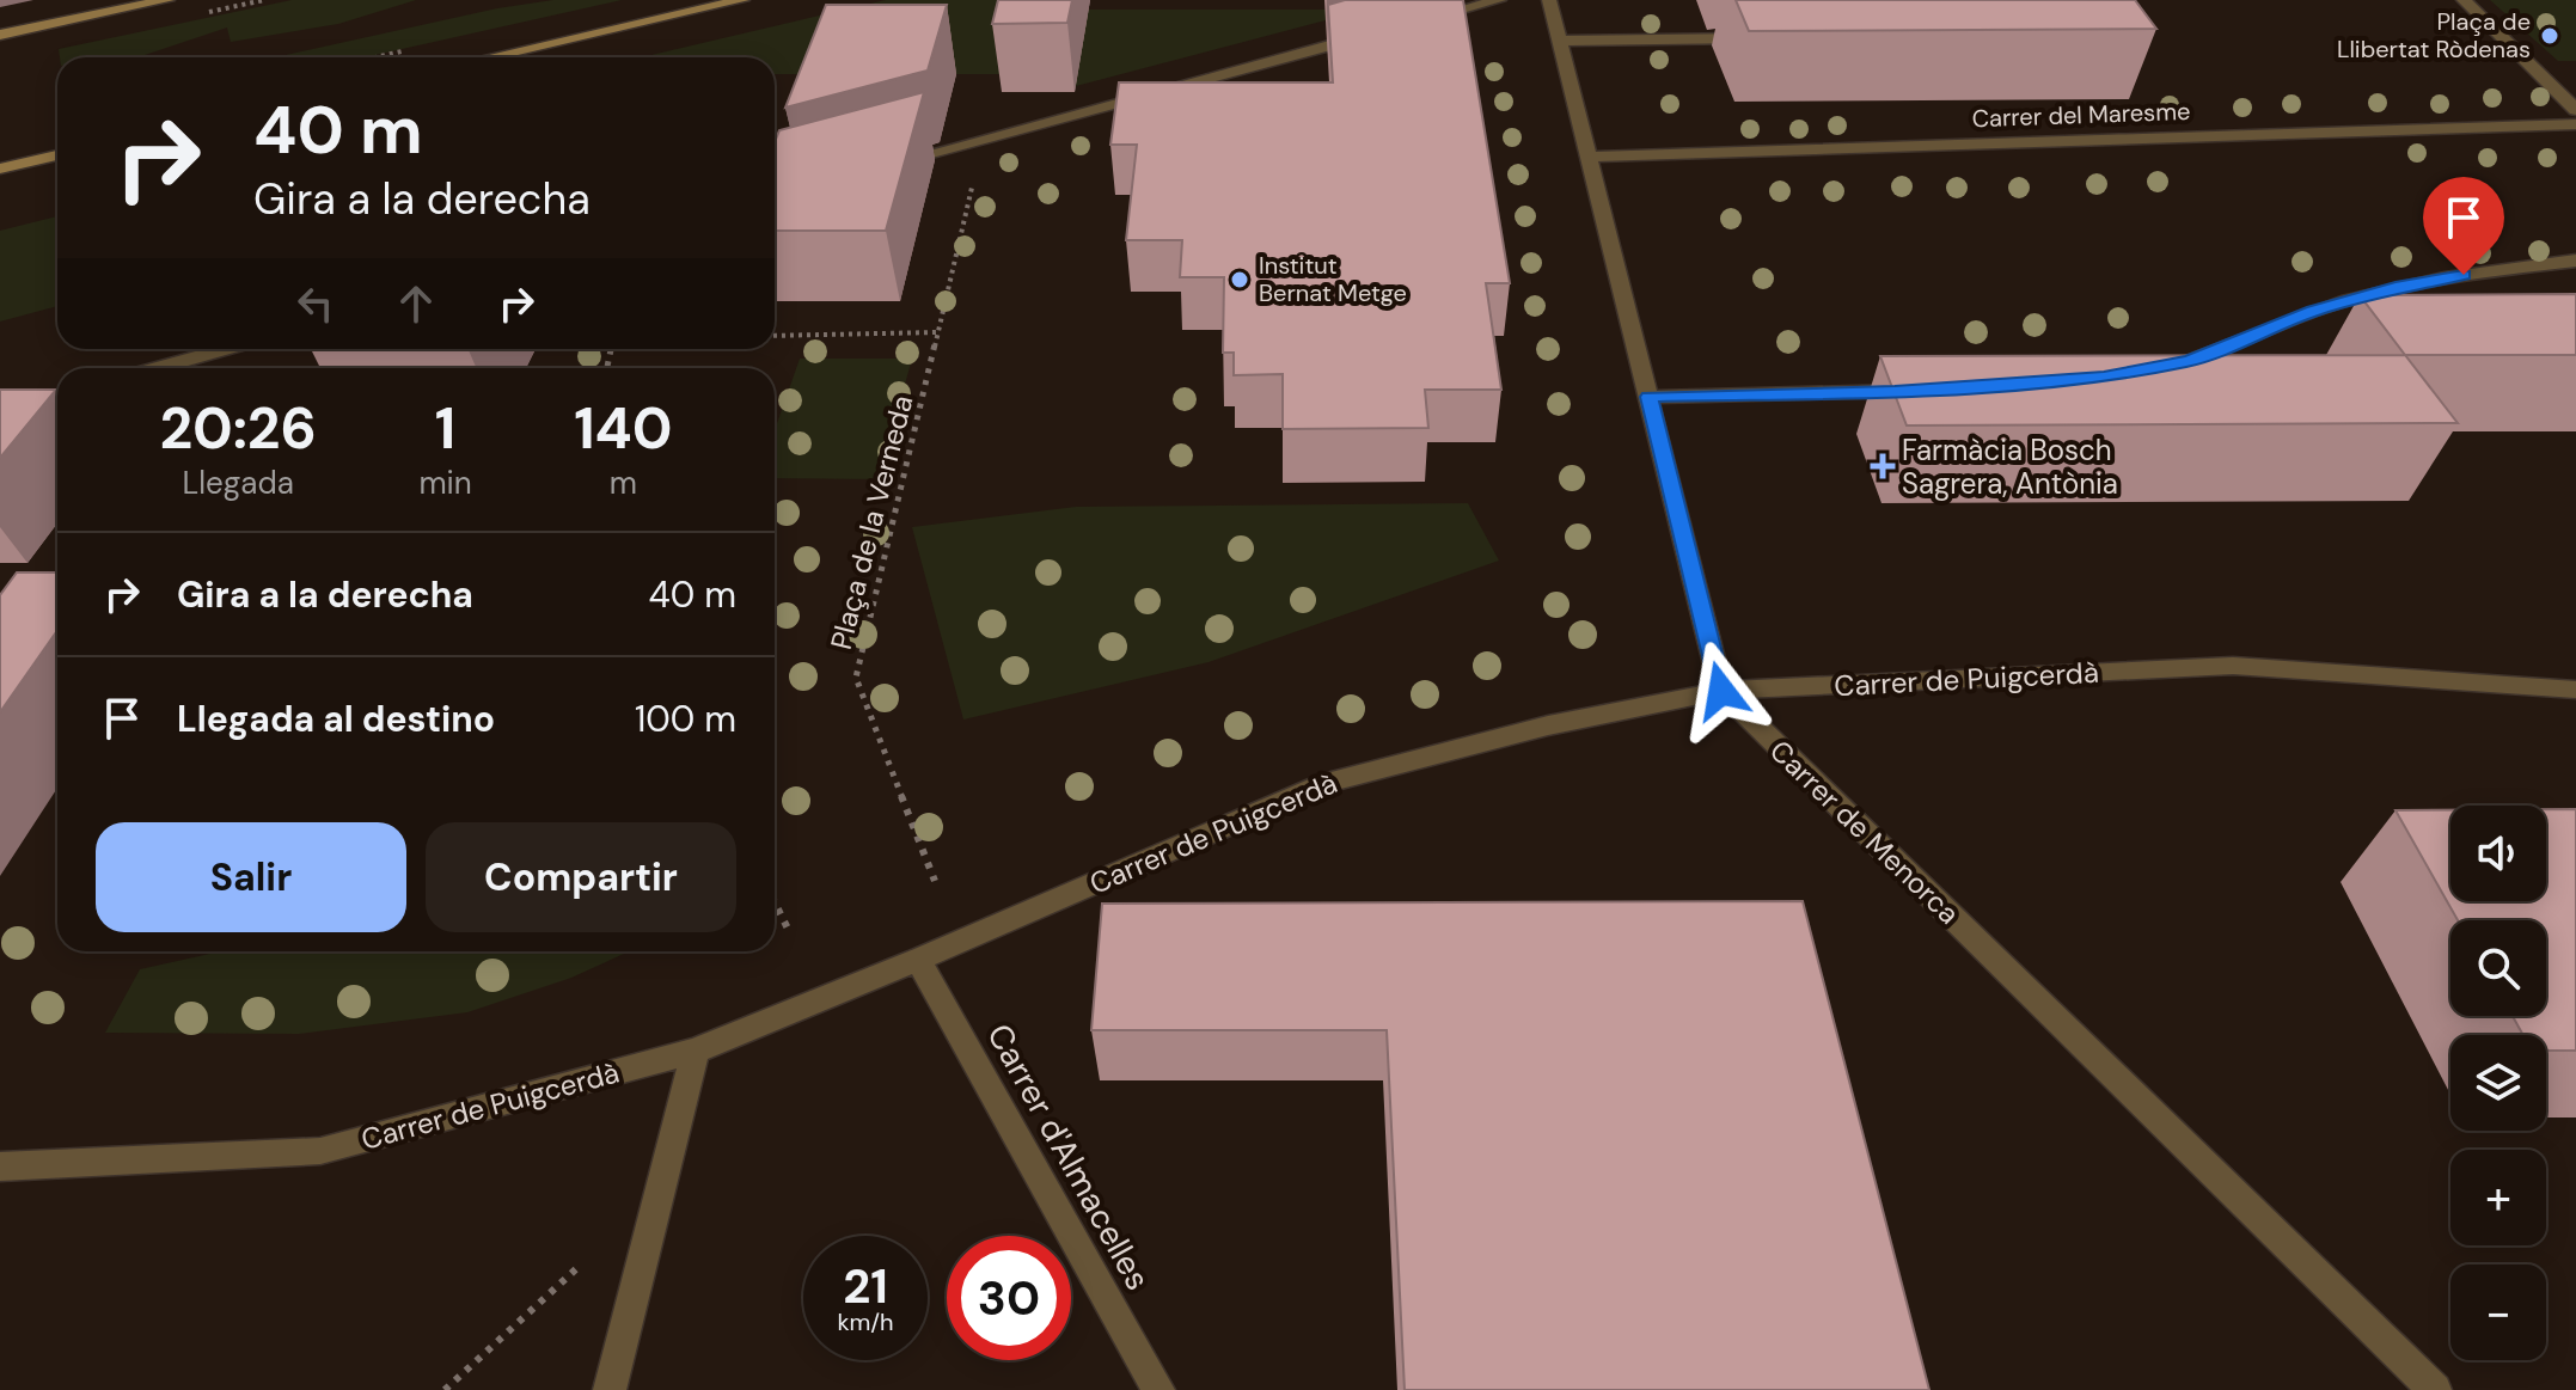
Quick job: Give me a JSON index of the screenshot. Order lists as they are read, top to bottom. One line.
{"streets":{"street":["Carrer del Maresme","Carrer de Puigcerdà","Carrer de Menorca","Carrer d'Almacelles"],"path":["Plaça de la Verneda"]},"crossings":[["Carrer de Puigcerdà","Carrer de Menorca"],["Carrer de Puigcerdà","Carrer d'Almacelles"]],"places":{"other":["Plaça de Llibertat Ròdenas","Institut Bernat Metge"],"health":["Farmàcia Bosch Sagrera, Antònia"]},"page":{"turn":["40 m","Gira a la derecha"],"eta":["20:26","Llegada","1","min","140","m"],"list":[{"name":"Gira a la derecha","value":"40 m"},{"name":"Llegada al destino","value":"100 m"}],"buttons":["Salir","Compartir"],"map_buttons":["+","−"],"speed":"21 km/h","limit":"30"}}
